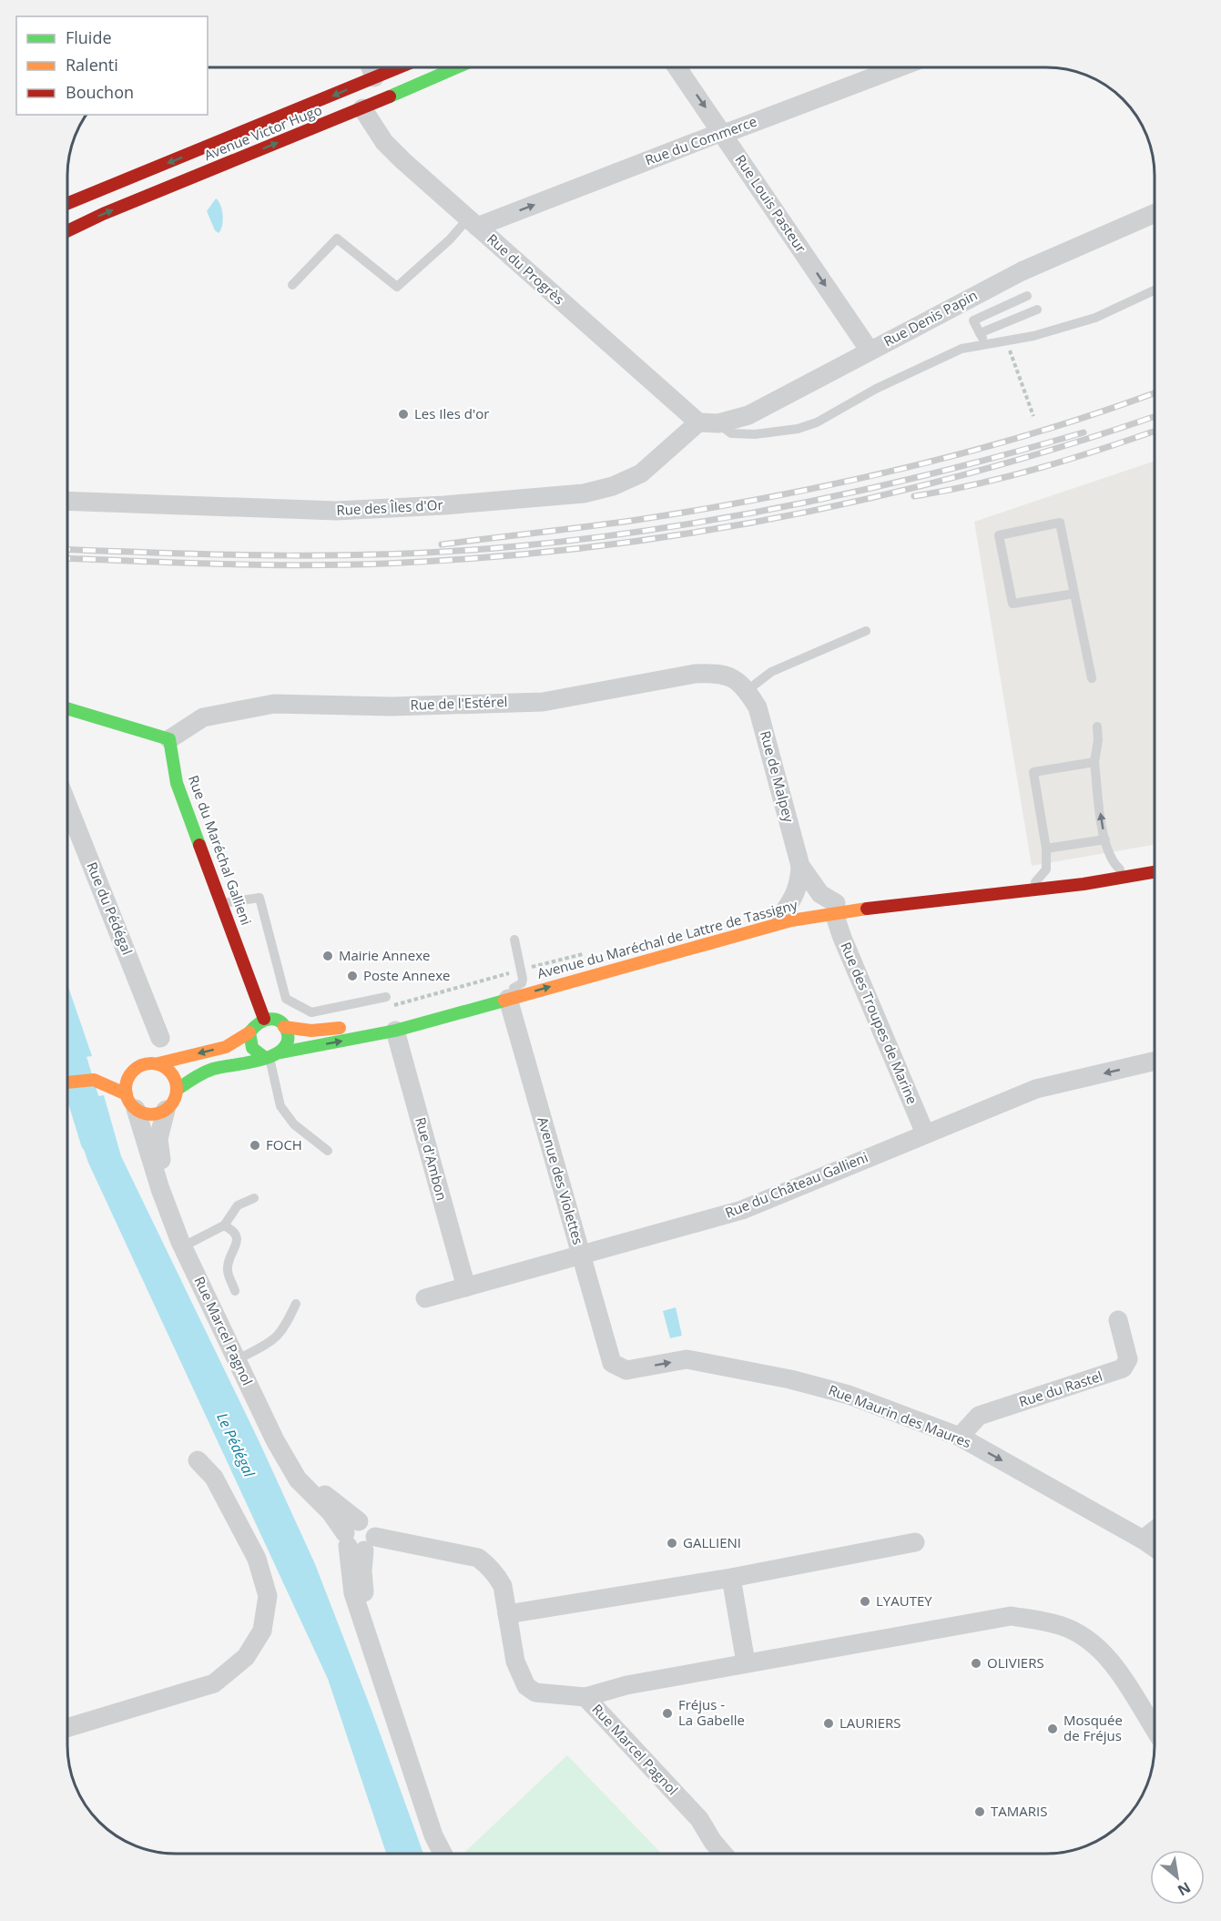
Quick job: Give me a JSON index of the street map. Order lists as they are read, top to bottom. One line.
{"streets":{"main road":["Avenue Victor Hugo","Rue du Maréchal Gallieni","Avenue du Maréchal de Lattre de Tassigny"],"street":["Rue du Commerce","Rue Louis Pasteur","Rue du Progrès","Rue Denis Papin","Rue des Îles d'Or","Rue de l'Estérel","Rue de Malpey","Rue du Pédégal","Rue des Troupes de Marine","Rue d'Ambon","Avenue des Violettes","Rue du Château Gallieni","Rue Marcel Pagnol","Rue du Rastel","Rue Maurin des Maures"]},"crossings":[["Avenue Victor Hugo","Rue du Progrès"],["Rue du Commerce","Rue Louis Pasteur"],["Rue du Commerce","Rue du Progrès"],["Rue Louis Pasteur","Rue Denis Papin"],["Rue du Progrès","Rue Denis Papin"],["Rue du Progrès","Rue des Îles d'Or"],["Rue Denis Papin","Rue des Îles d'Or"],["Rue de l'Estérel","Rue de Malpey"],["Rue de l'Estérel","Rue du Maréchal Gallieni"],["Rue de Malpey","Avenue du Maréchal de Lattre de Tassigny"],["Rue de Malpey","Rue des Troupes de Marine"],["Rue du Maréchal Gallieni","Avenue du Maréchal de Lattre de Tassigny"],["Avenue du Maréchal de Lattre de Tassigny","Rue des Troupes de Marine"],["Avenue du Maréchal de Lattre de Tassigny","Rue d'Ambon"],["Avenue du Maréchal de Lattre de Tassigny","Avenue des Violettes"],["Rue des Troupes de Marine","Rue du Château Gallieni"],["Rue d'Ambon","Rue du Château Gallieni"],["Avenue des Violettes","Rue du Château Gallieni"],["Avenue des Violettes","Rue Maurin des Maures"],["Rue du Rastel","Rue Maurin des Maures"]],"one_way":["Rue du Commerce","Rue Louis Pasteur","Rue Maurin des Maures"],"water":["Le Pédégal"],"places":["Les Iles d'or","Mairie Annexe","Poste Annexe","FOCH","GALLIENI","LYAUTEY","OLIVIERS","Fréjus - La Gabelle","LAURIERS","Mosquée de Fréjus","TAMARIS"],"legend":["Fluide","Ralenti","Bouchon"],"north":"bottom right"}
